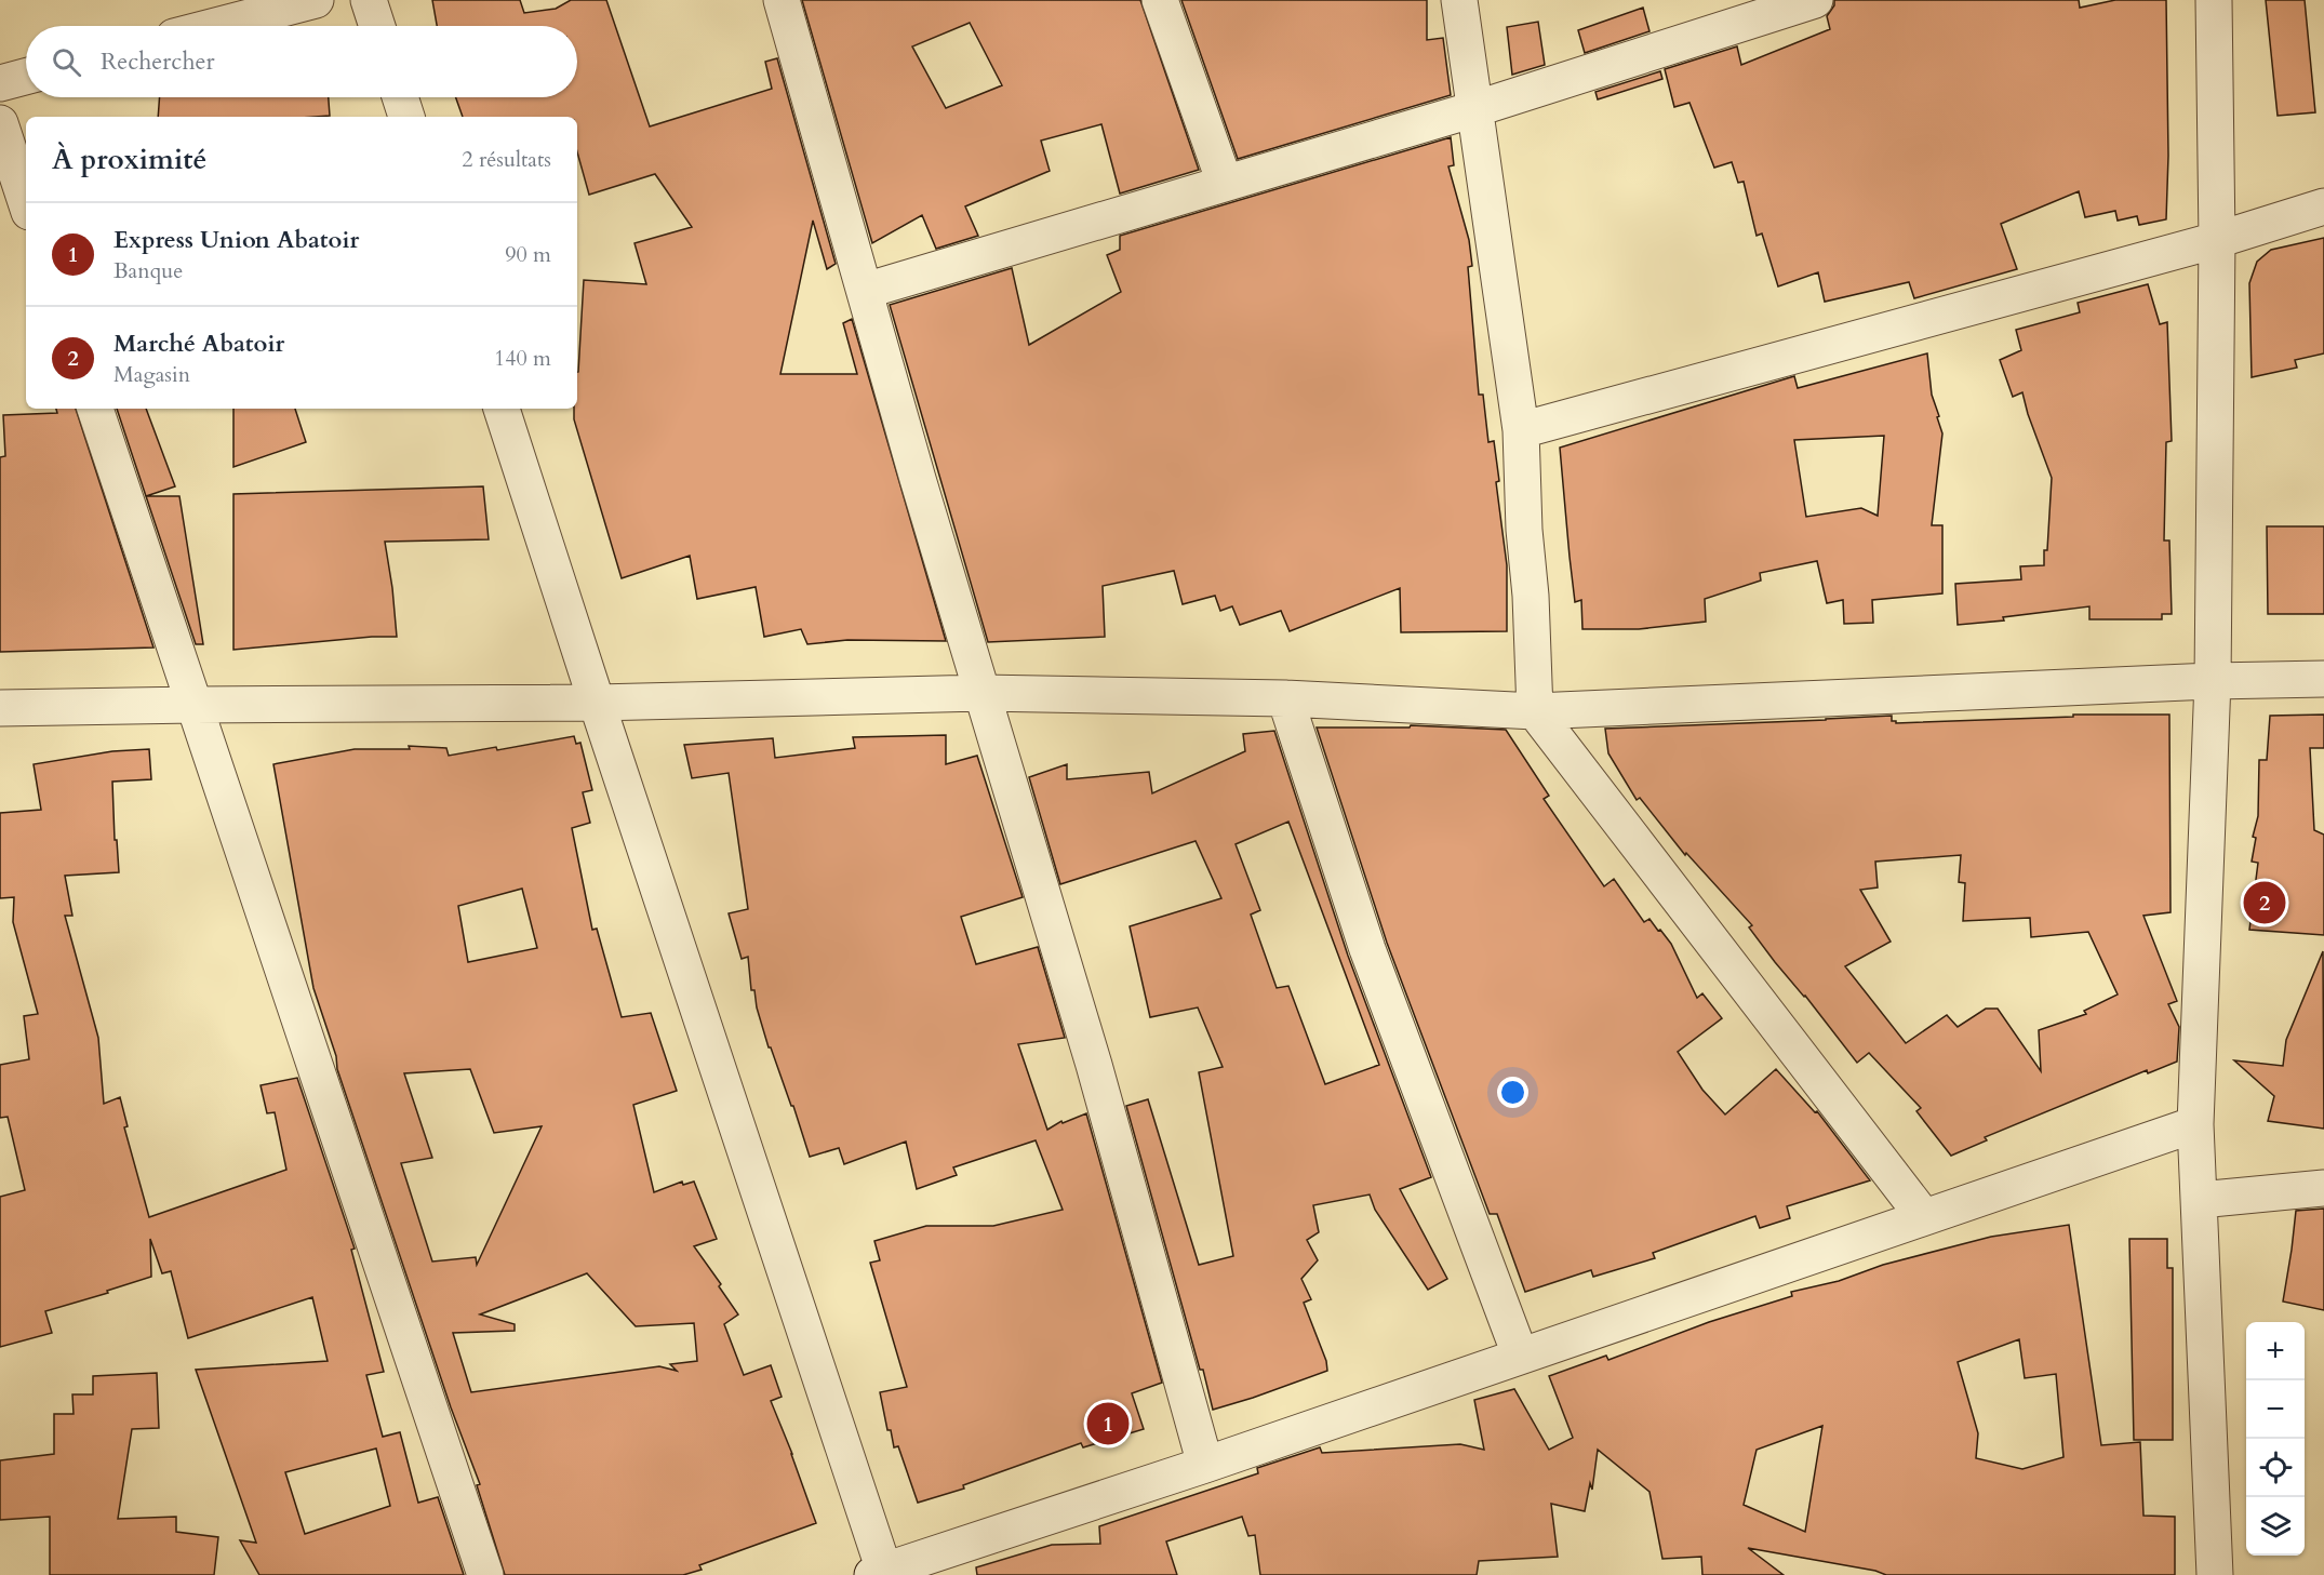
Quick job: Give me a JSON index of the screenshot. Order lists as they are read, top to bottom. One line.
{"page":{"search":"Rechercher","heading":["À proximité","2 résultats"],"list":[{"mark":"1","name":"Express Union Abatoir","note":"Banque","value":"90 m"},{"mark":"2","name":"Marché Abatoir","note":"Magasin","value":"140 m"}],"pins":["2","1"],"map_buttons":["+","−"]}}
